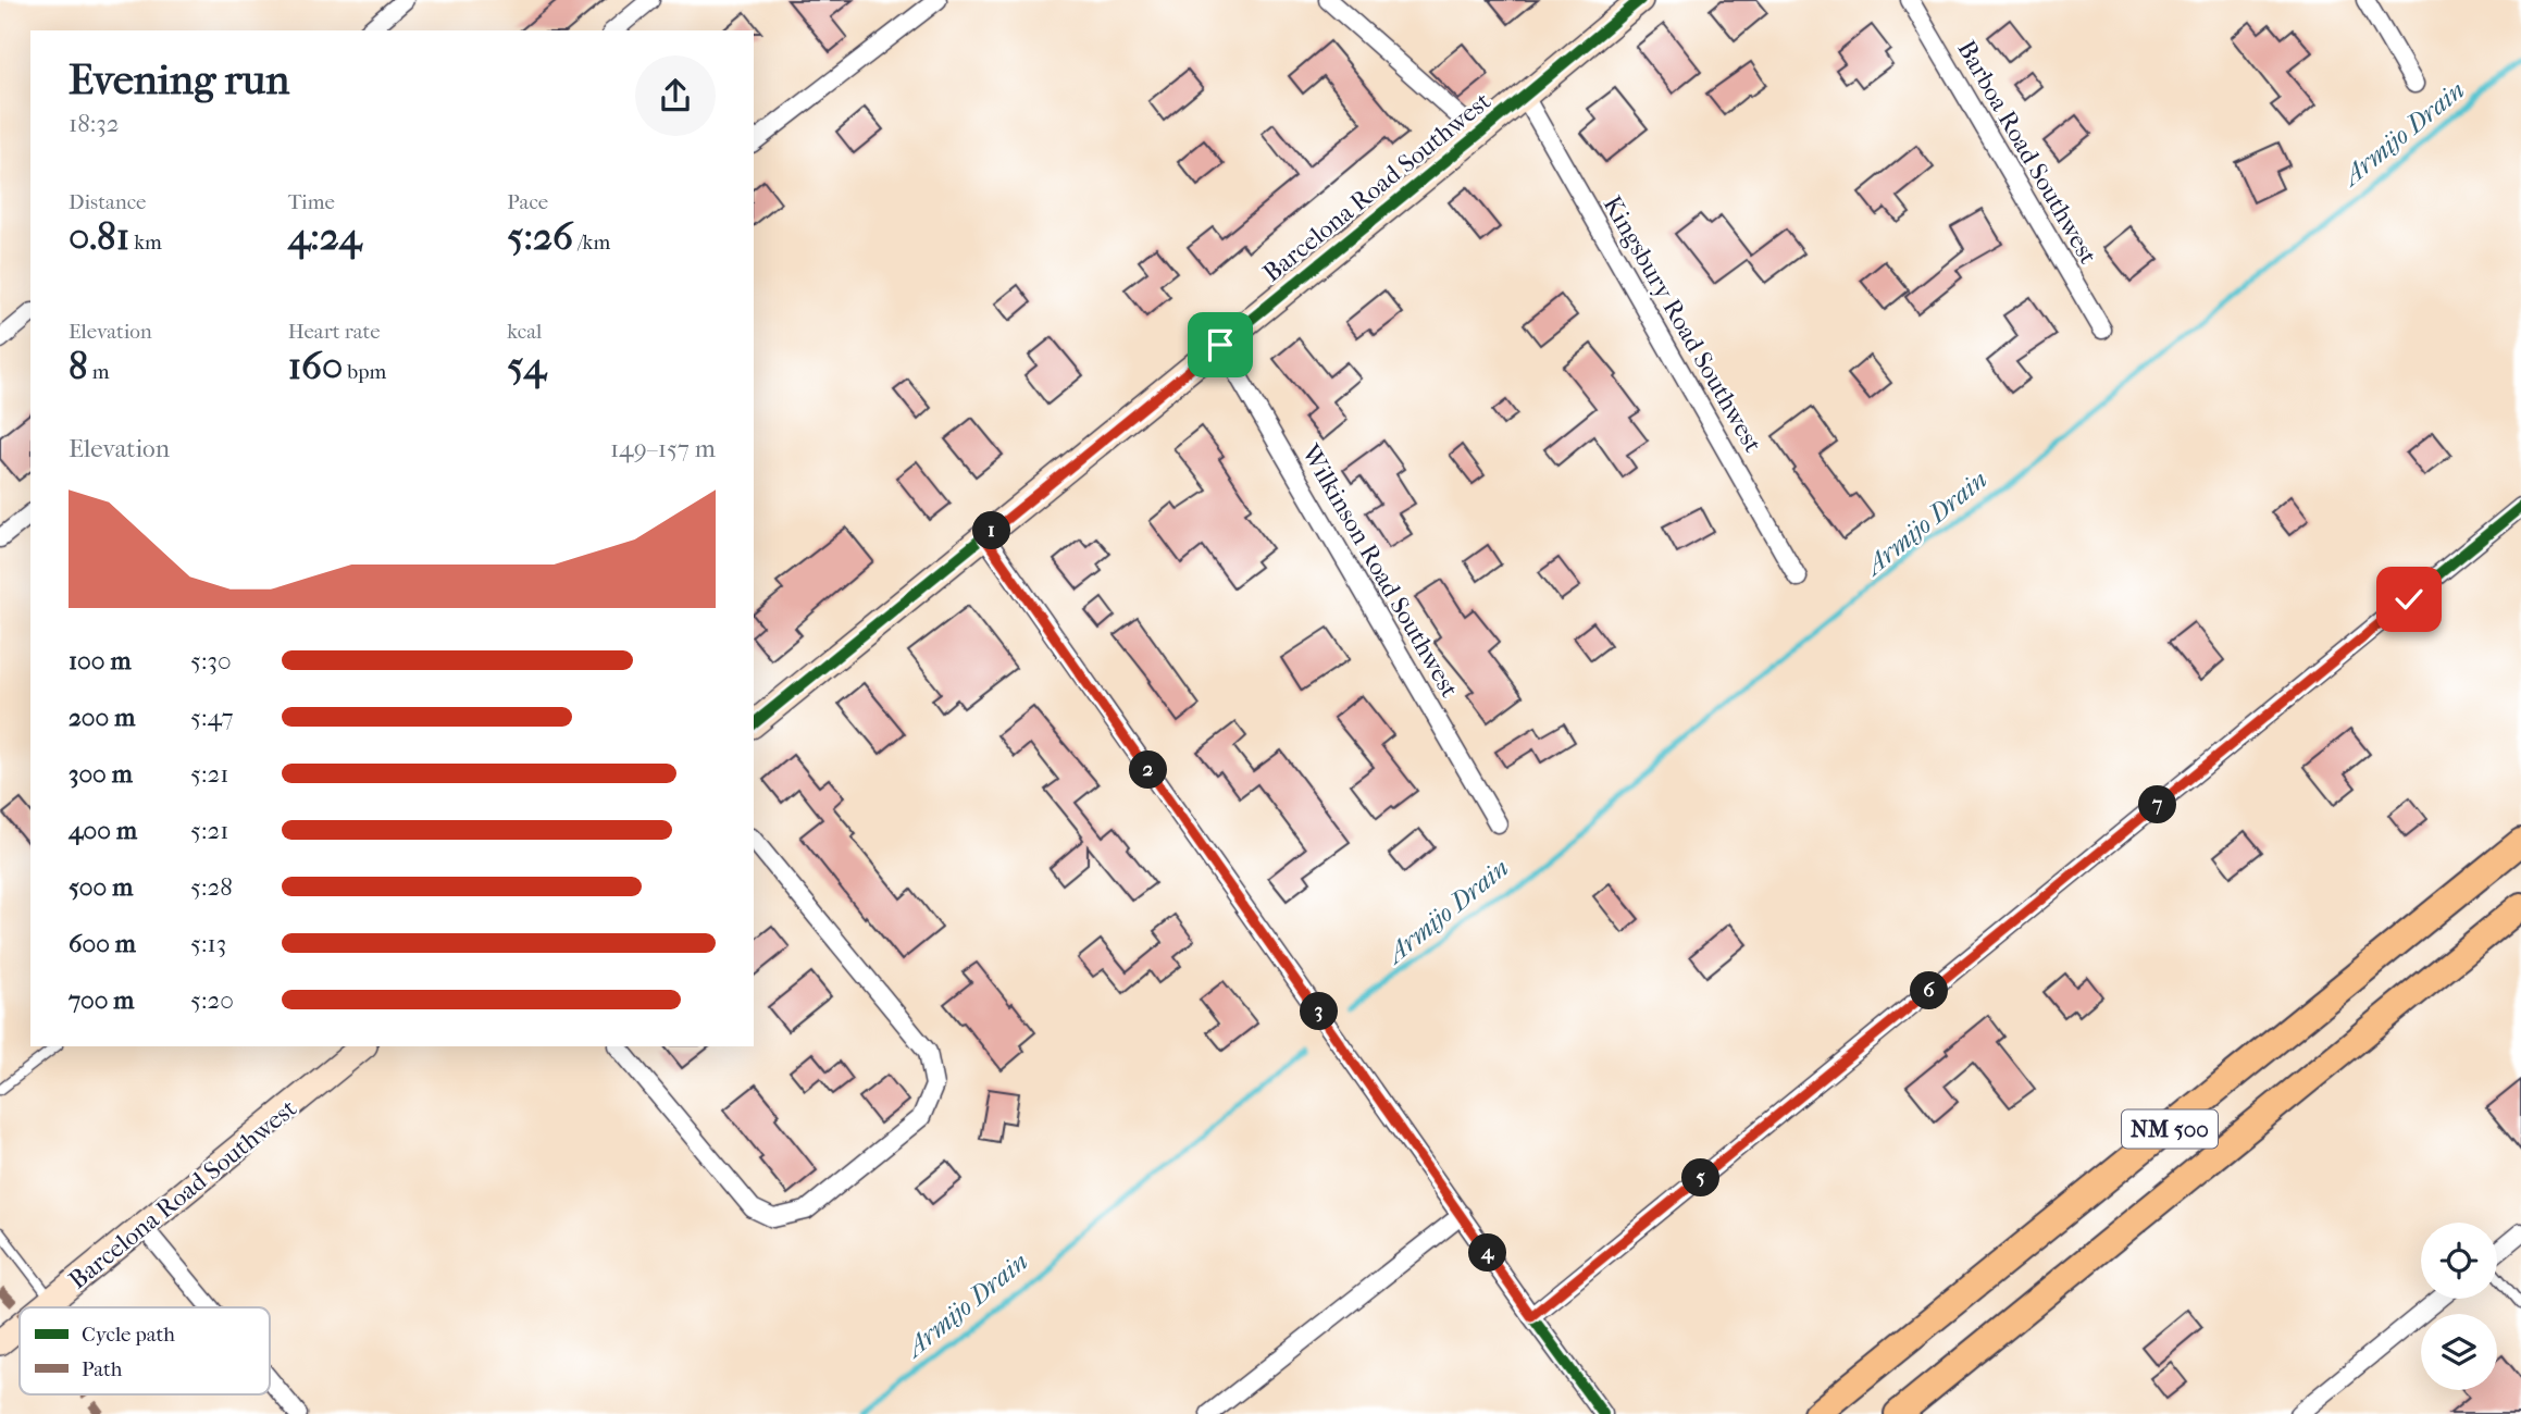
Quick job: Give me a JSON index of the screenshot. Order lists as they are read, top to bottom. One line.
{"streets":{"main road":["NM 500"],"street":["Barboa Road Southwest","Barcelona Road Southwest","Kingsbury Road Southwest","Wilkinson Road Southwest"]},"crossings":[["Barcelona Road Southwest","Kingsbury Road Southwest"],["Barcelona Road Southwest","Wilkinson Road Southwest"]],"water":["Armijo Drain"],"legend":["Cycle path","Path"],"page":{"heading":["Evening run","18:32"],"stats":[["Distance","0.81 km"],["Time","4:24"],["Pace","5:26 /km"],["Elevation","8 m"],["Heart rate","160 bpm"],["kcal","54"]],"chart":["Elevation","149–157 m"],"pins":["1","2","7","6","3","5","4"],"list":[{"name":"100 m","note":"5:30"},{"name":"200 m","note":"5:47"},{"name":"300 m","note":"5:21"},{"name":"400 m","note":"5:21"},{"name":"500 m","note":"5:28"},{"name":"600 m","note":"5:13"},{"name":"700 m","note":"5:20"}]}}
